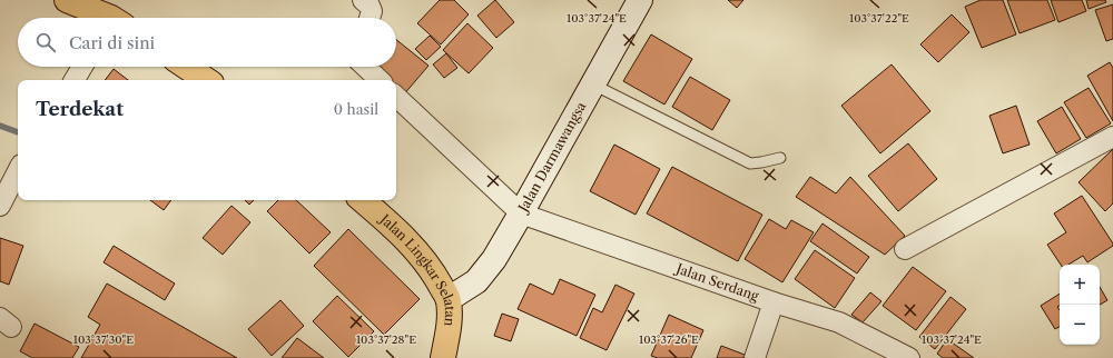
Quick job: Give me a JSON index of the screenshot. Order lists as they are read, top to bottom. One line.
{"streets":{"highway":["Jalan Lingkar Selatan"],"main road":["Jalan Darmawangsa"],"street":["Jalan Serdang"]},"crossings":[["Jalan Darmawangsa","Jalan Lingkar Selatan"],["Jalan Darmawangsa","Jalan Serdang"]],"page":{"search":"Cari di sini","heading":["Terdekat","0 hasil"],"map_buttons":["+","−"]},"coordinates":["103°37'24\"E","103°37'22\"E","103°37'30\"E","103°37'28\"E","103°37'26\"E"]}
